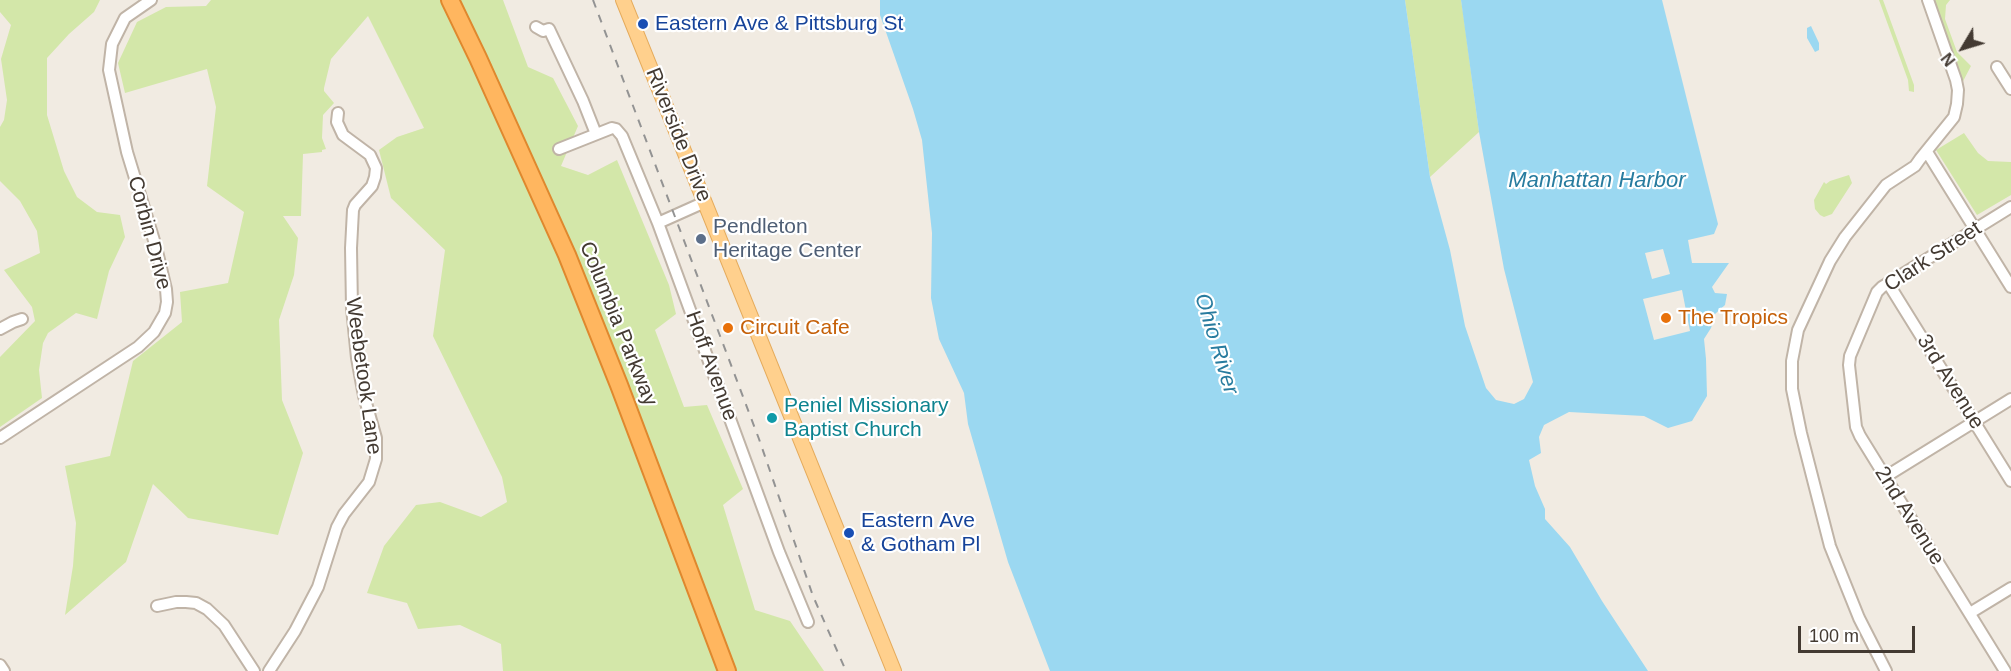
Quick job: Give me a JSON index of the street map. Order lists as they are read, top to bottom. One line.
{"streets":{"highway":["Columbia Parkway"],"main road":["Riverside Drive"],"street":["Corbin Drive","Clark Street","Hoff Avenue","Weebetook Lane","3rd Avenue","2nd Avenue"]},"crossings":[["Clark Street","3rd Avenue"],["Clark Street","2nd Avenue"]],"water":["Manhattan Harbor","Ohio River"],"places":["Eastern Ave & Pittsburg St","Pendleton Heritage Center","The Tropics","Circuit Cafe","Peniel Missionary Baptist Church","Eastern Ave & Gotham Pl"],"scale_bar":"100 m","north":"bottom left"}
